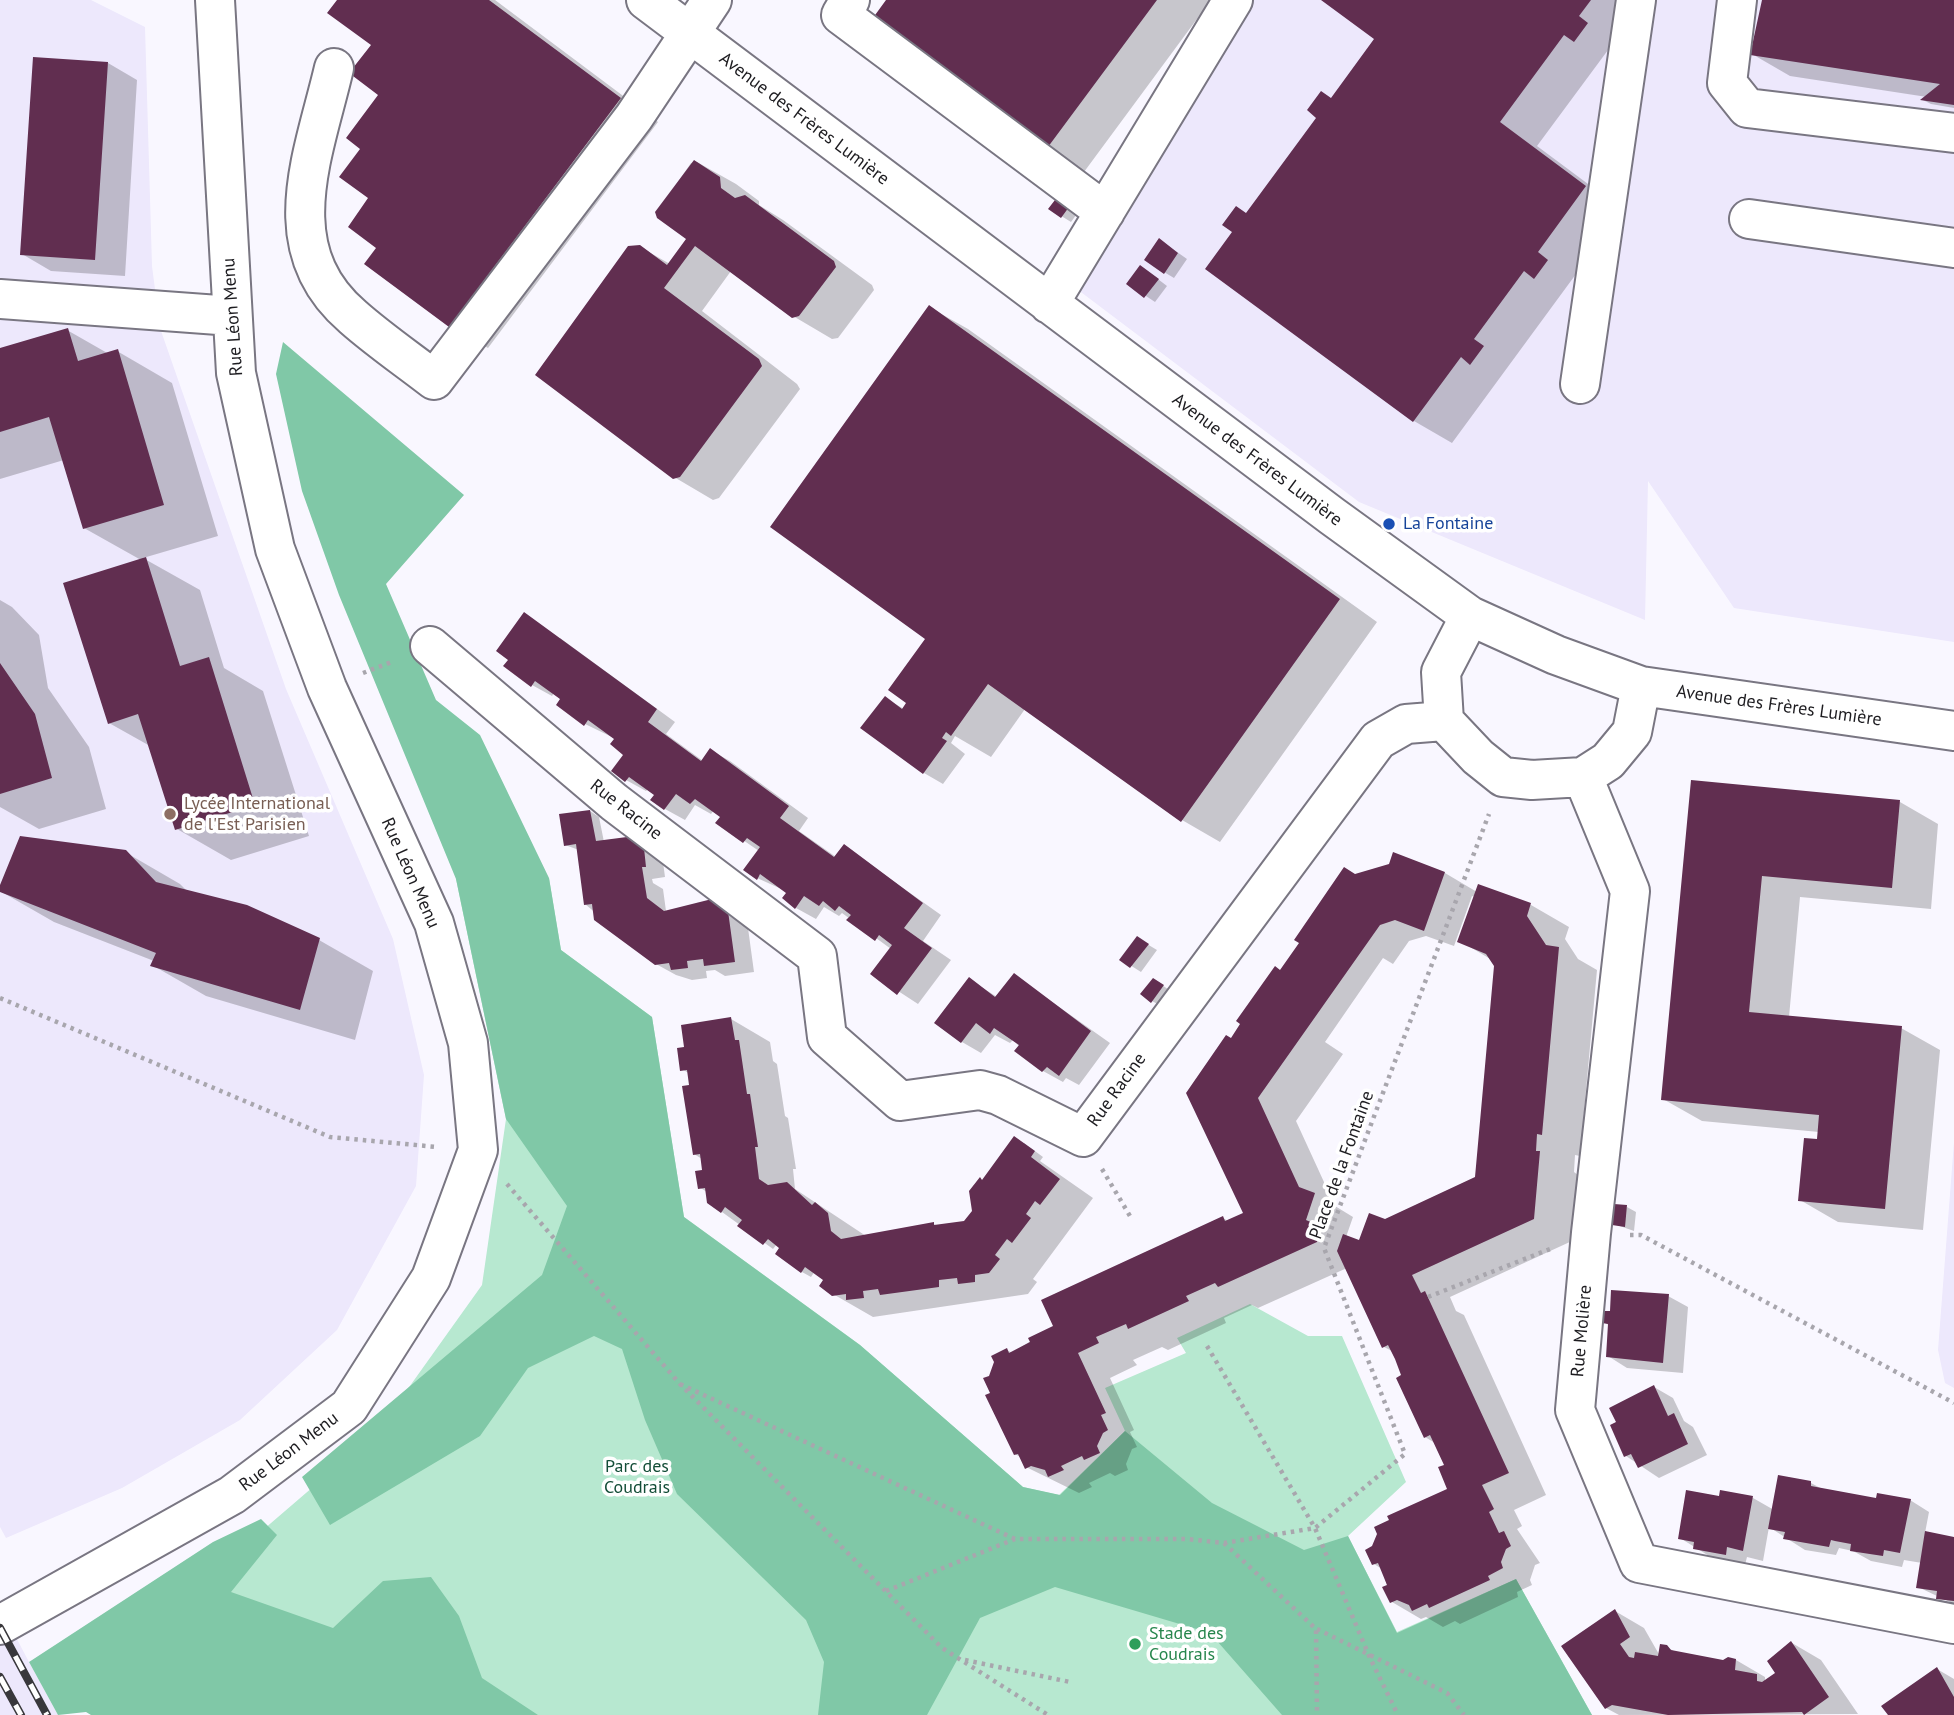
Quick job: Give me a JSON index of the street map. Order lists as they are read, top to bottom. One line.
{"streets":{"street":["Avenue des Frères Lumière","Rue Léon Menu","Rue Racine","Rue Molière"],"path":["Place de la Fontaine"]},"parks":["Parc des Coudrais"],"places":["La Fontaine","Lycée International de l'Est Parisien","Stade des Coudrais"]}
